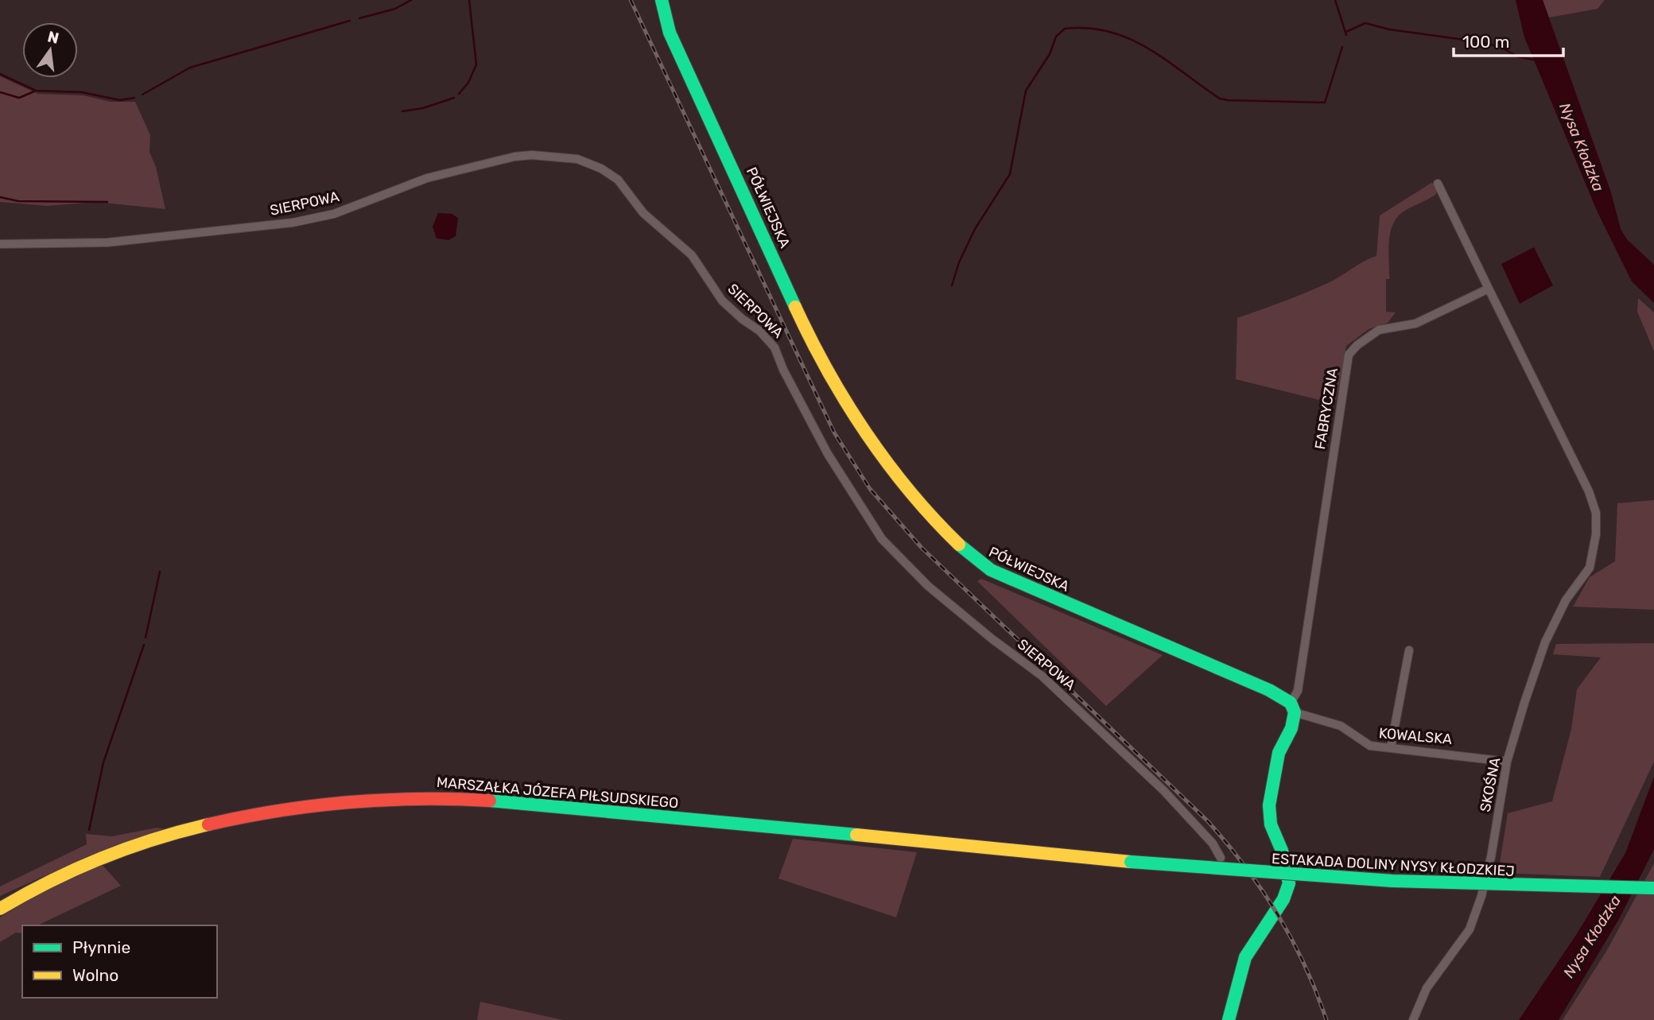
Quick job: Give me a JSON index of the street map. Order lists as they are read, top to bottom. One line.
{"streets":{"main road":["PÓŁWIEJSKA","MARSZAŁKA JÓZEFA PIŁSUDSKIEGO","ESTAKADA DOLINY NYSY KŁODZKIEJ"],"street":["SIERPOWA","FABRYCZNA","KOWALSKA","SKOŚNA"]},"crossings":[["PÓŁWIEJSKA","FABRYCZNA"],["PÓŁWIEJSKA","KOWALSKA"],["FABRYCZNA","KOWALSKA"],["FABRYCZNA","SKOŚNA"],["KOWALSKA","SKOŚNA"],["MARSZAŁKA JÓZEFA PIŁSUDSKIEGO","ESTAKADA DOLINY NYSY KŁODZKIEJ"]],"water":["Nysa Kłodzka"],"legend":["Płynnie","Wolno"],"scale_bar":"100 m","north":"top"}
